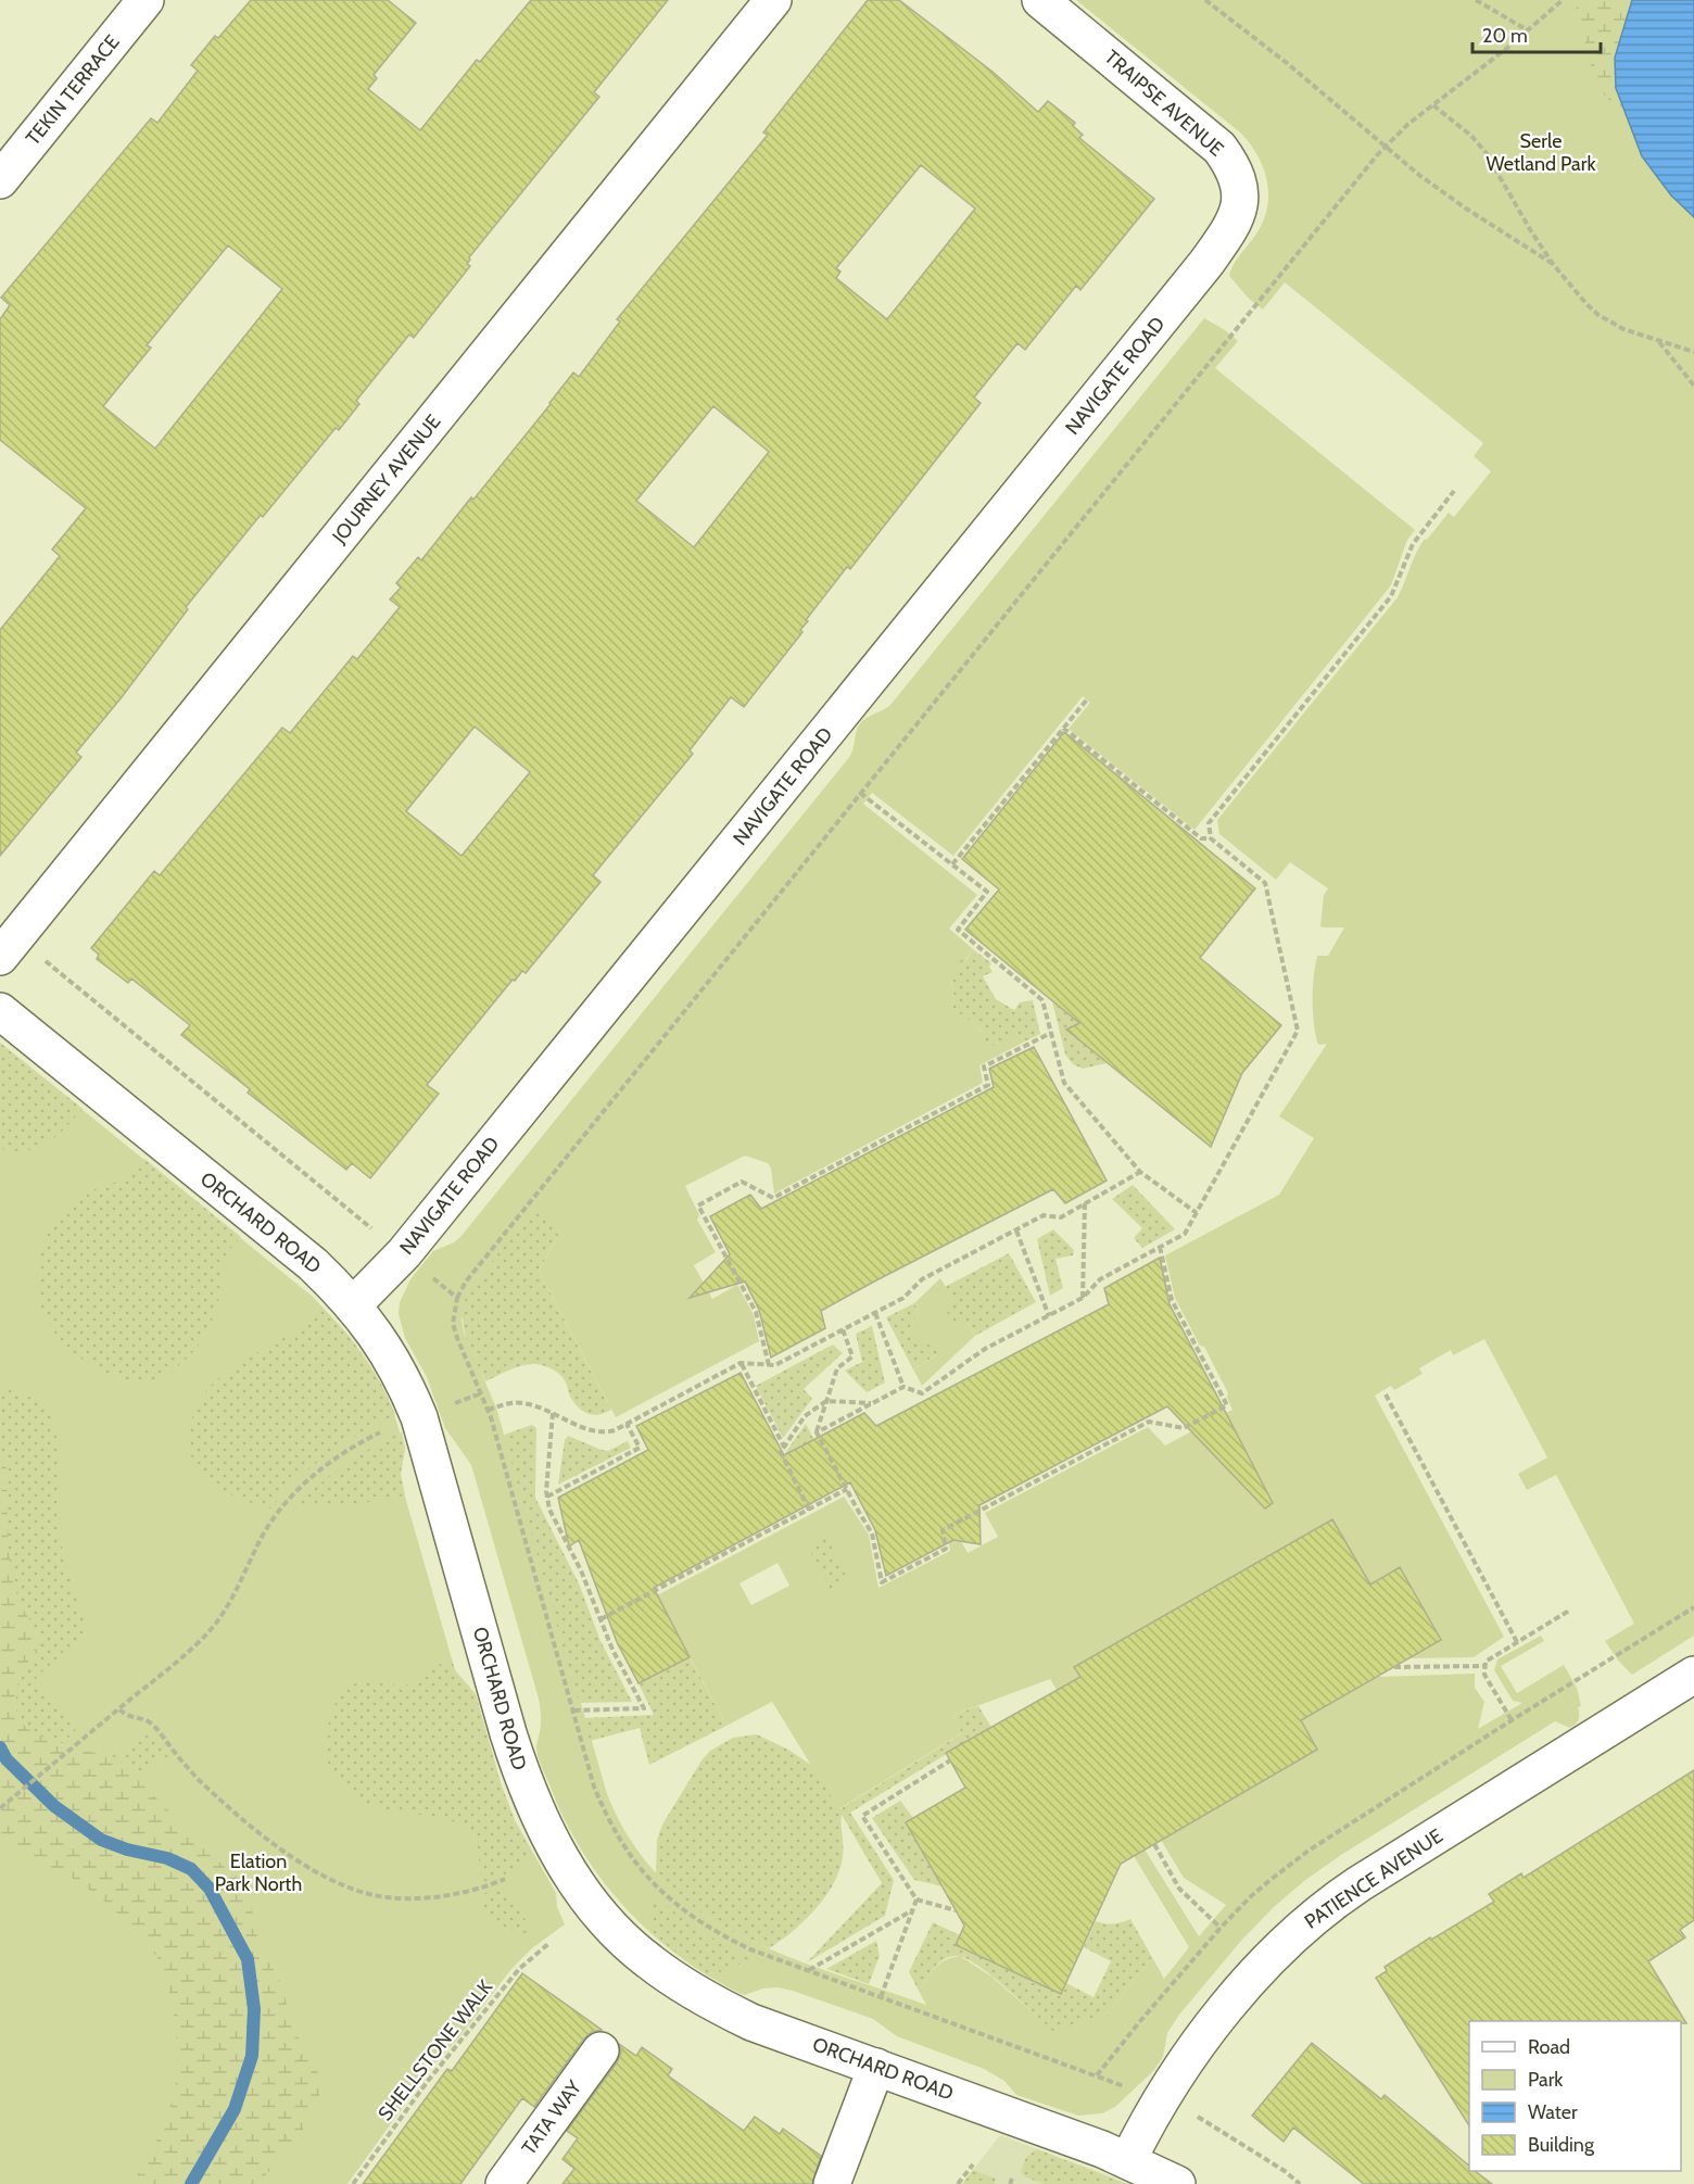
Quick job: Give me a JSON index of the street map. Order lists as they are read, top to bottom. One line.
{"streets":{"street":["TEKIN TERRACE","TRAIPSE AVENUE","NAVIGATE ROAD","JOURNEY AVENUE","ORCHARD ROAD","PATIENCE AVENUE","TATA WAY"],"path":["SHELLSTONE WALK"]},"crossings":[["TRAIPSE AVENUE","NAVIGATE ROAD"],["NAVIGATE ROAD","ORCHARD ROAD"],["ORCHARD ROAD","PATIENCE AVENUE"]],"parks":["Serle Wetland Park","Elation Park North"],"legend":["Road","Park","Water","Building"],"scale_bar":"20 m"}
